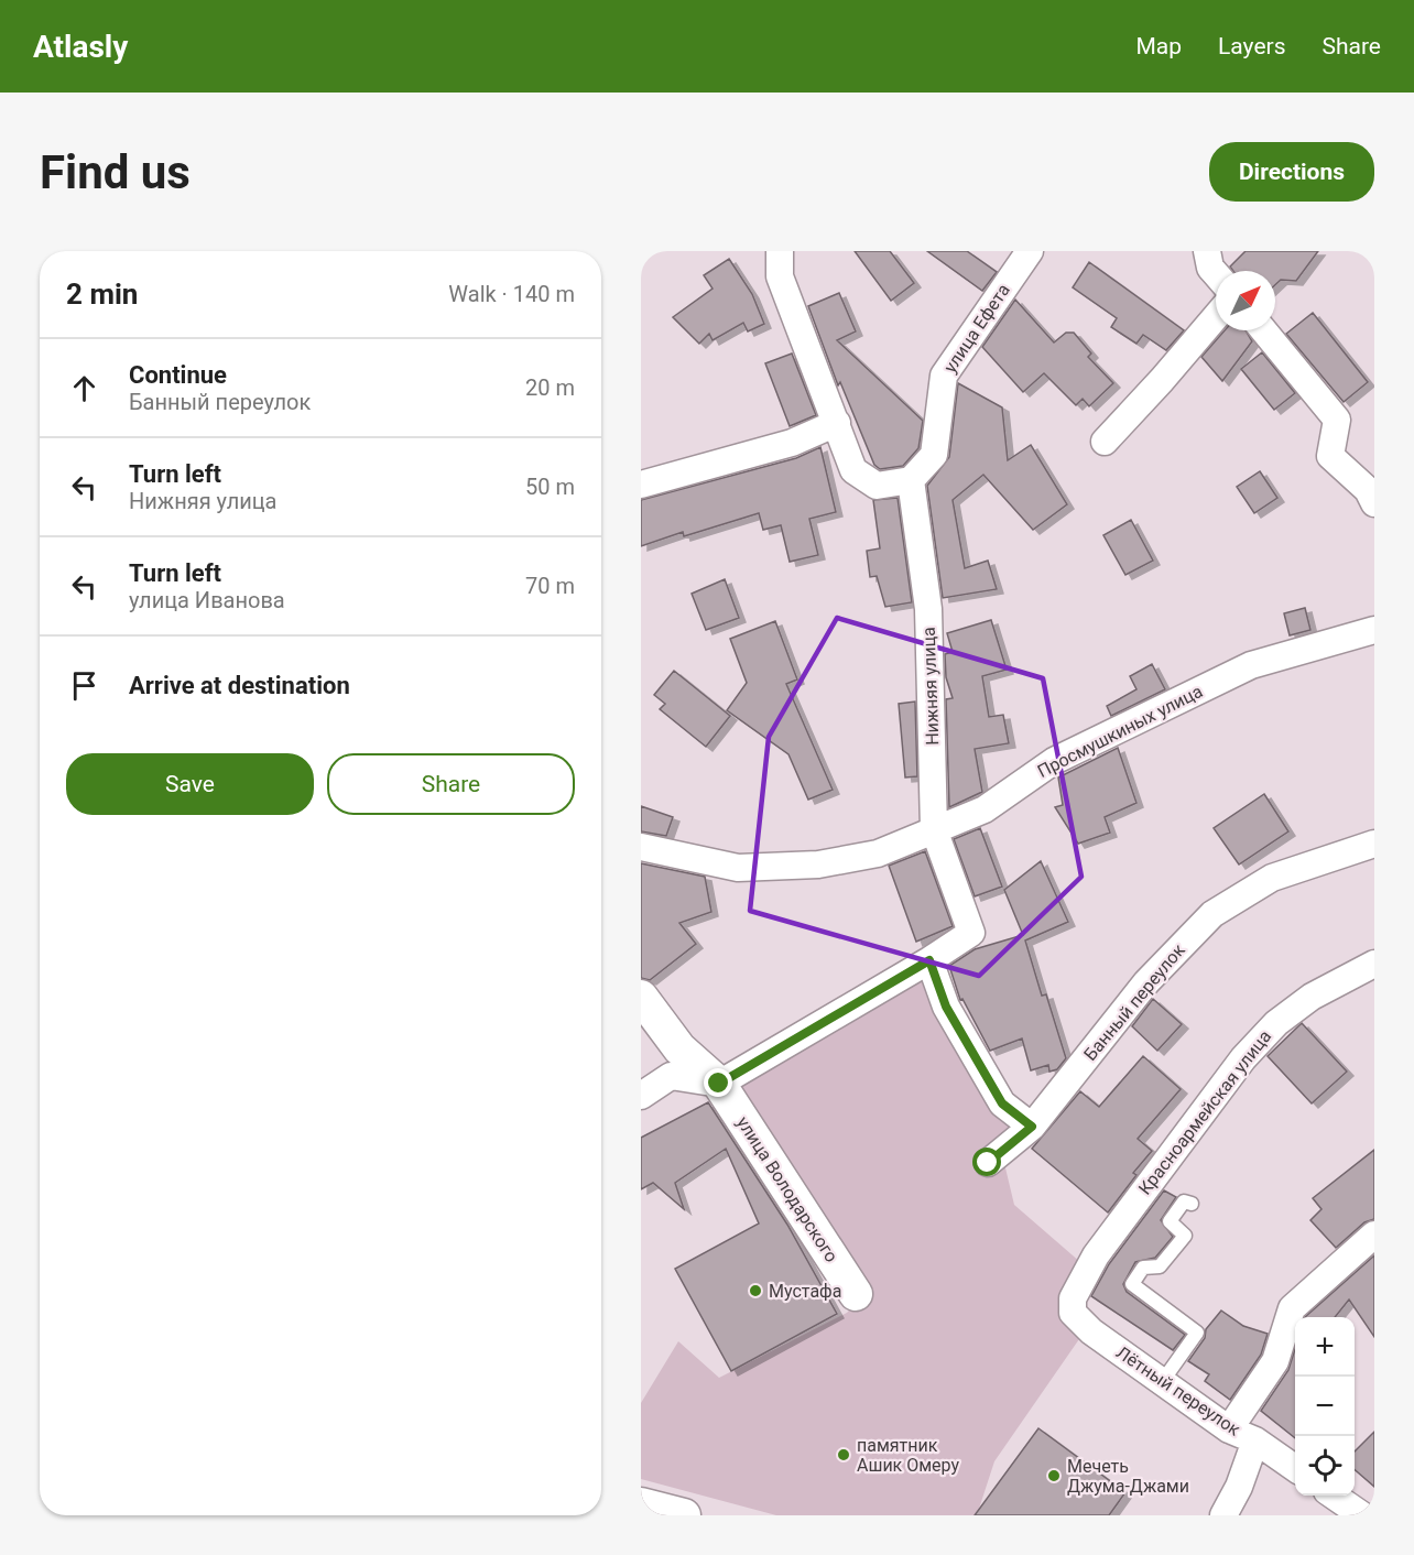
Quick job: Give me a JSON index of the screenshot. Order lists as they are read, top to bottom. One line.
{"streets":{"street":["улица Ефета","Нижняя улица","Просмушкиных улица","Банный переулок","Красноармейская улица","улица Володарского","Лётный переулок"]},"crossings":[["улица Ефета","Нижняя улица"],["Нижняя улица","Просмушкиных улица"],["Красноармейская улица","Лётный переулок"]],"places":["Мустафа","памятник Ашик Омеру","Мечеть Джума-Джами"],"north":"top right","page":{"header":"Atlasly","nav":["Map","Layers","Share"],"buttons":["Directions",["Save","Share"]],"title":"Find us","heading":["2 min","Walk · 140 m"],"list":[["Continue","Банный переулок","20 m"],["Turn left","Нижняя улица","50 m"],["Turn left","улица Иванова","70 m"],"Arrive at destination"],"map_buttons":["+","−"]}}
